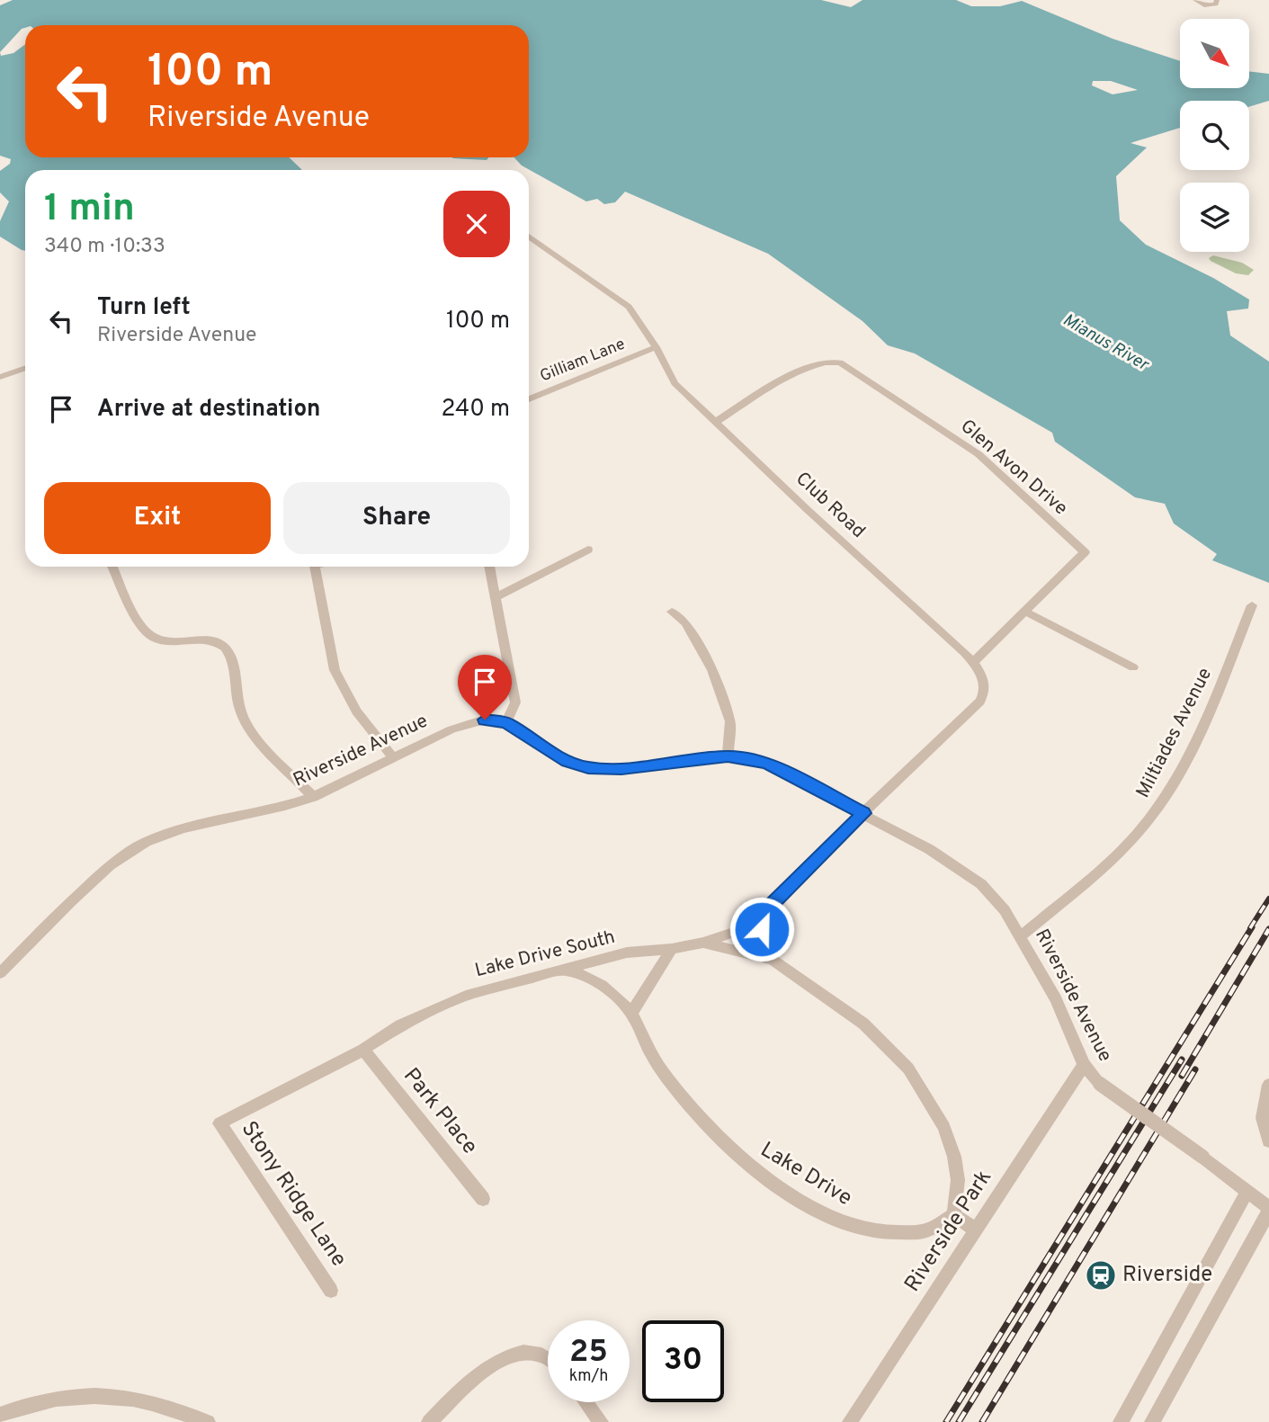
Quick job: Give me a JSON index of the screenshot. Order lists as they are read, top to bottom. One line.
{"streets":{"street":["Gilliam Lane","Glen Avon Drive","Club Road","Miltiades Avenue","Riverside Avenue","Lake Drive South","Park Place","Lake Drive","Stony Ridge Lane","Riverside Park"]},"crossings":[["Gilliam Lane","Club Road"],["Glen Avon Drive","Club Road"],["Club Road","Riverside Avenue"],["Club Road","Lake Drive South"],["Miltiades Avenue","Riverside Avenue"],["Riverside Avenue","Lake Drive South"],["Riverside Avenue","Riverside Park"],["Lake Drive South","Park Place"],["Lake Drive South","Lake Drive"],["Lake Drive South","Stony Ridge Lane"]],"water":["Mianus River"],"places":{"station":["Riverside"]},"north":"bottom right","page":{"turn":["100 m","Riverside Avenue"],"heading":["1 min","340 m · 10:33"],"list":[{"name":"Turn left","note":"Riverside Avenue","value":"100 m"},{"name":"Arrive at destination","value":"240 m"}],"buttons":["Exit","Share"],"speed":"25 km/h","limit":"30"}}
